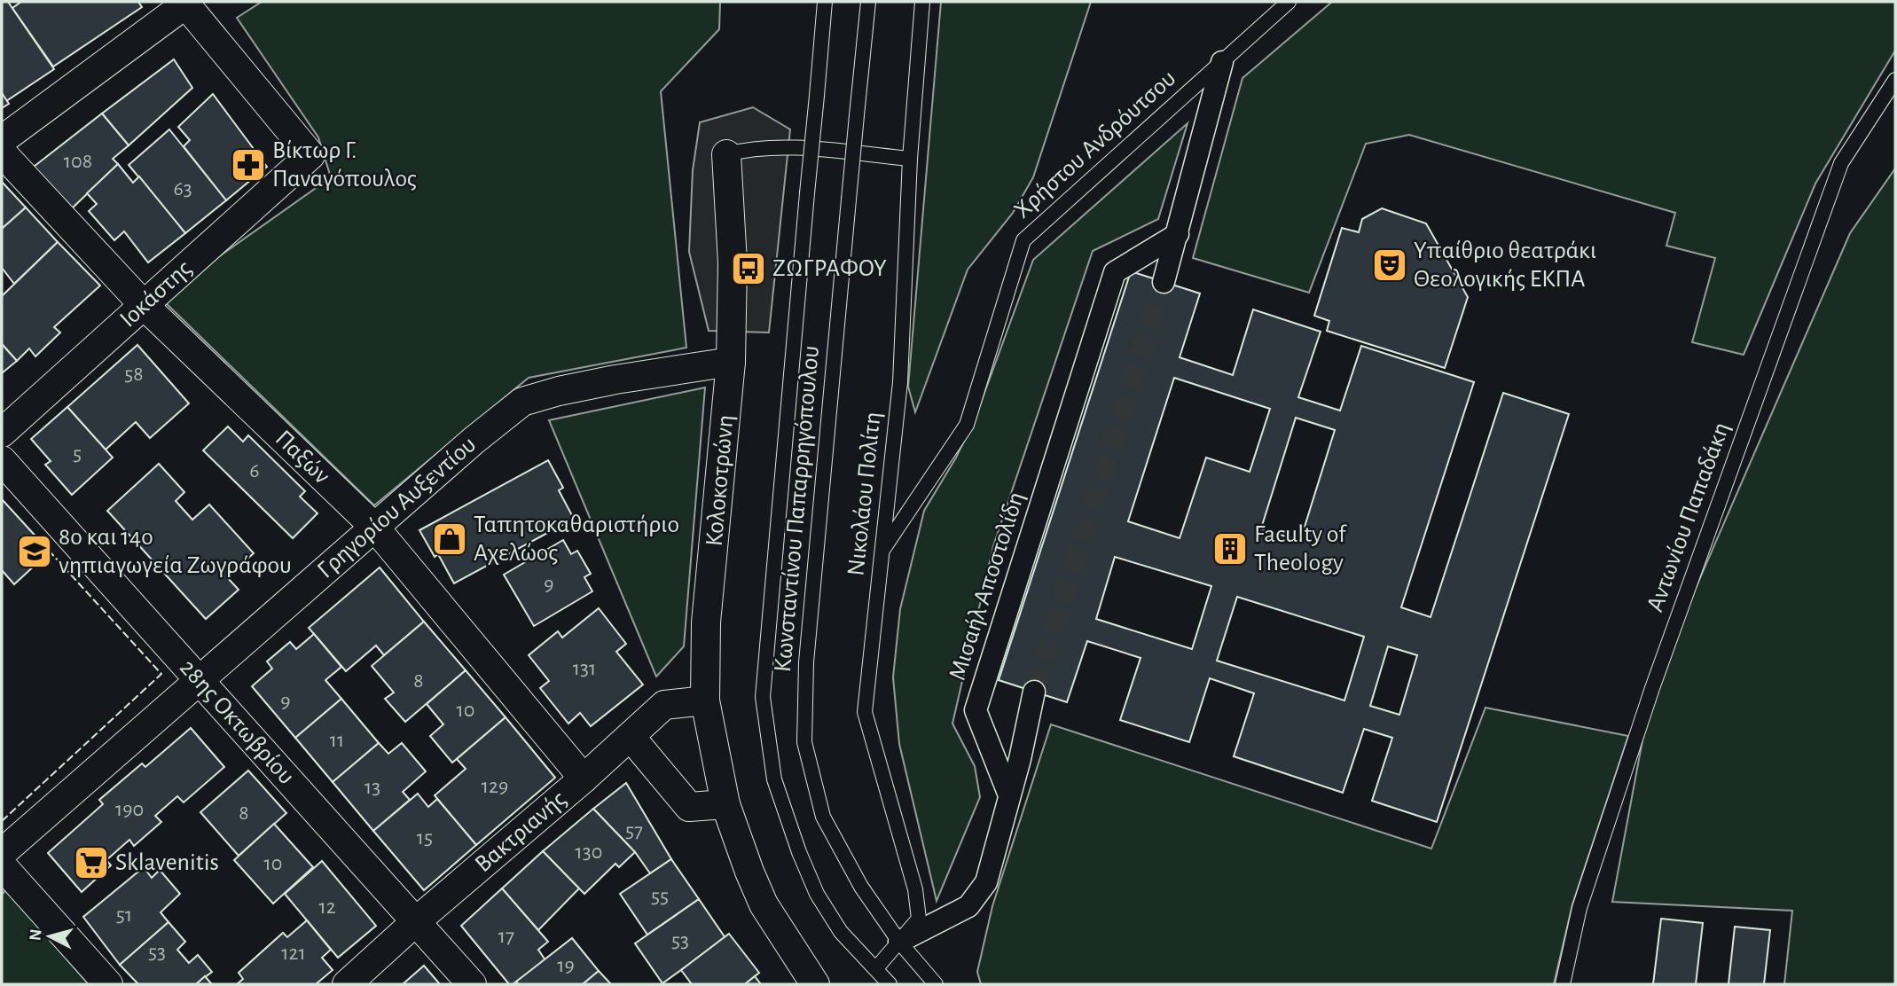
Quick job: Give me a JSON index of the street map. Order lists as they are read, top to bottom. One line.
{"streets":{"street":["Ιοκάστης","Παξών","Κολοκοτρώνη","Γρηγορίου Αυξεντίου","Μισαήλ Αποστολίδη","28ης Οκτωβρίου","Βακτριανής"],"lane":["Χρήστου Ανδρόυτσου","Νικολάου Πολίτη","Κωνσταντίνου Παπαρρηγόπουλου","Αντωνίου Παπαδάκη"]},"crossings":[["Χρήστου Ανδρόυτσου","Νικολάου Πολίτη"],["Ιοκάστης","Παξών"],["Παξών","Γρηγορίου Αυξεντίου"],["Παξών","Βακτριανής"],["Κολοκοτρώνη","Γρηγορίου Αυξεντίου"],["Κολοκοτρώνη","Βακτριανής"],["Νικολάου Πολίτη","Κωνσταντίνου Παπαρρηγόπουλου"],["Γρηγορίου Αυξεντίου","28ης Οκτωβρίου"],["28ης Οκτωβρίου","Βακτριανής"]],"places":{"pharmacy":["Βίκτωρ Γ. Παναγόπουλος"],"theatre":["Υπαίθριο θεατράκι Θεολογικής ΕΚΠΑ"],"bus stop":["ΖΩΓΡΑΦΟΥ"],"shop":["Ταπητοκαθαριστήριο Αχελώος"],"building":["Faculty of Theology"],"school or university":["8ο και 14ο νηπιαγωγεία Ζωγράφου"],"supermarket":["Sklavenitis"]},"house_numbers":["108","63","58","5","6","9","131","8","9","10","11","129","13","190","8","57","15","130","10","55","12","51","17","53","53","121","19"],"north":"left"}
